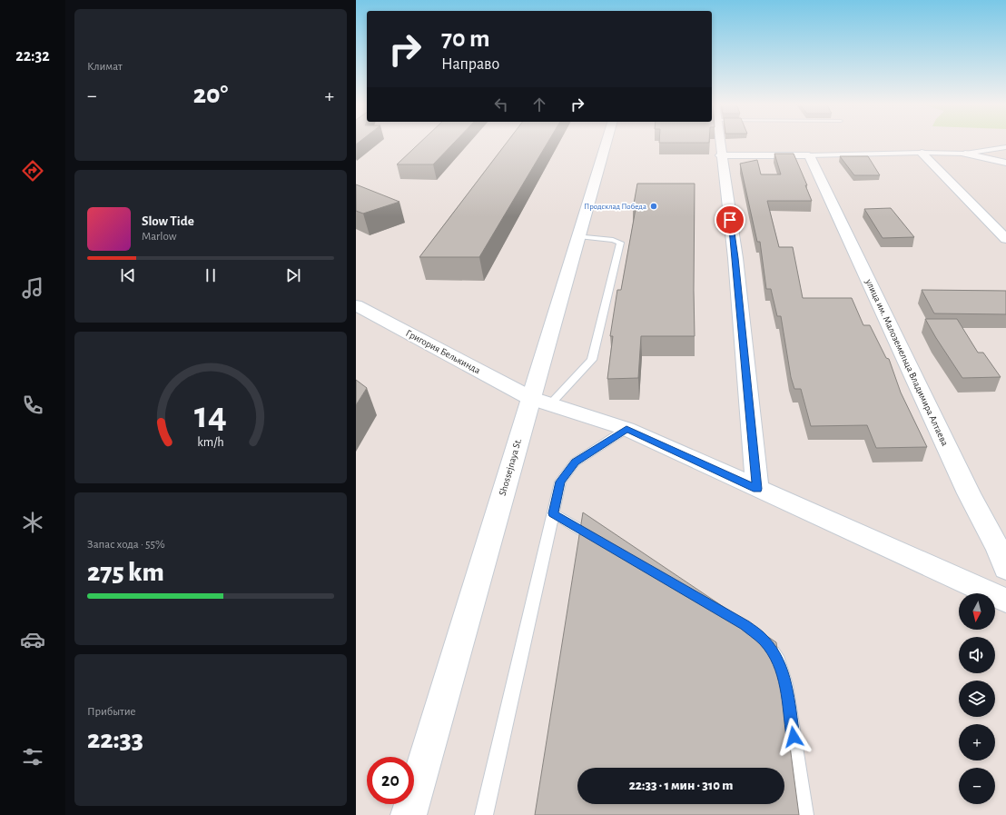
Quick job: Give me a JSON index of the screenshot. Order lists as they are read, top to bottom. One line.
{"streets":{"street":["Григория Белькинда","улица им. Малоземельца Владимира Алтаева","Shossejnaya St."]},"crossings":[["Григория Белькинда","Shossejnaya St."]],"places":["Продсклад Победа"],"north":"bottom","page":{"tabs":"22:32","tile":["Климат",["Запас хода · 55%","275 km"],["Прибытие","22:33"]],"turn":["70 m","Направо"],"heat":["−","20°","+"],"song":["Slow Tide","Marlow"],"map_buttons":["+","−"],"limit":"20","trip":"22:33 · 1 мин · 310 m","gauge":["14","km/h"]}}
